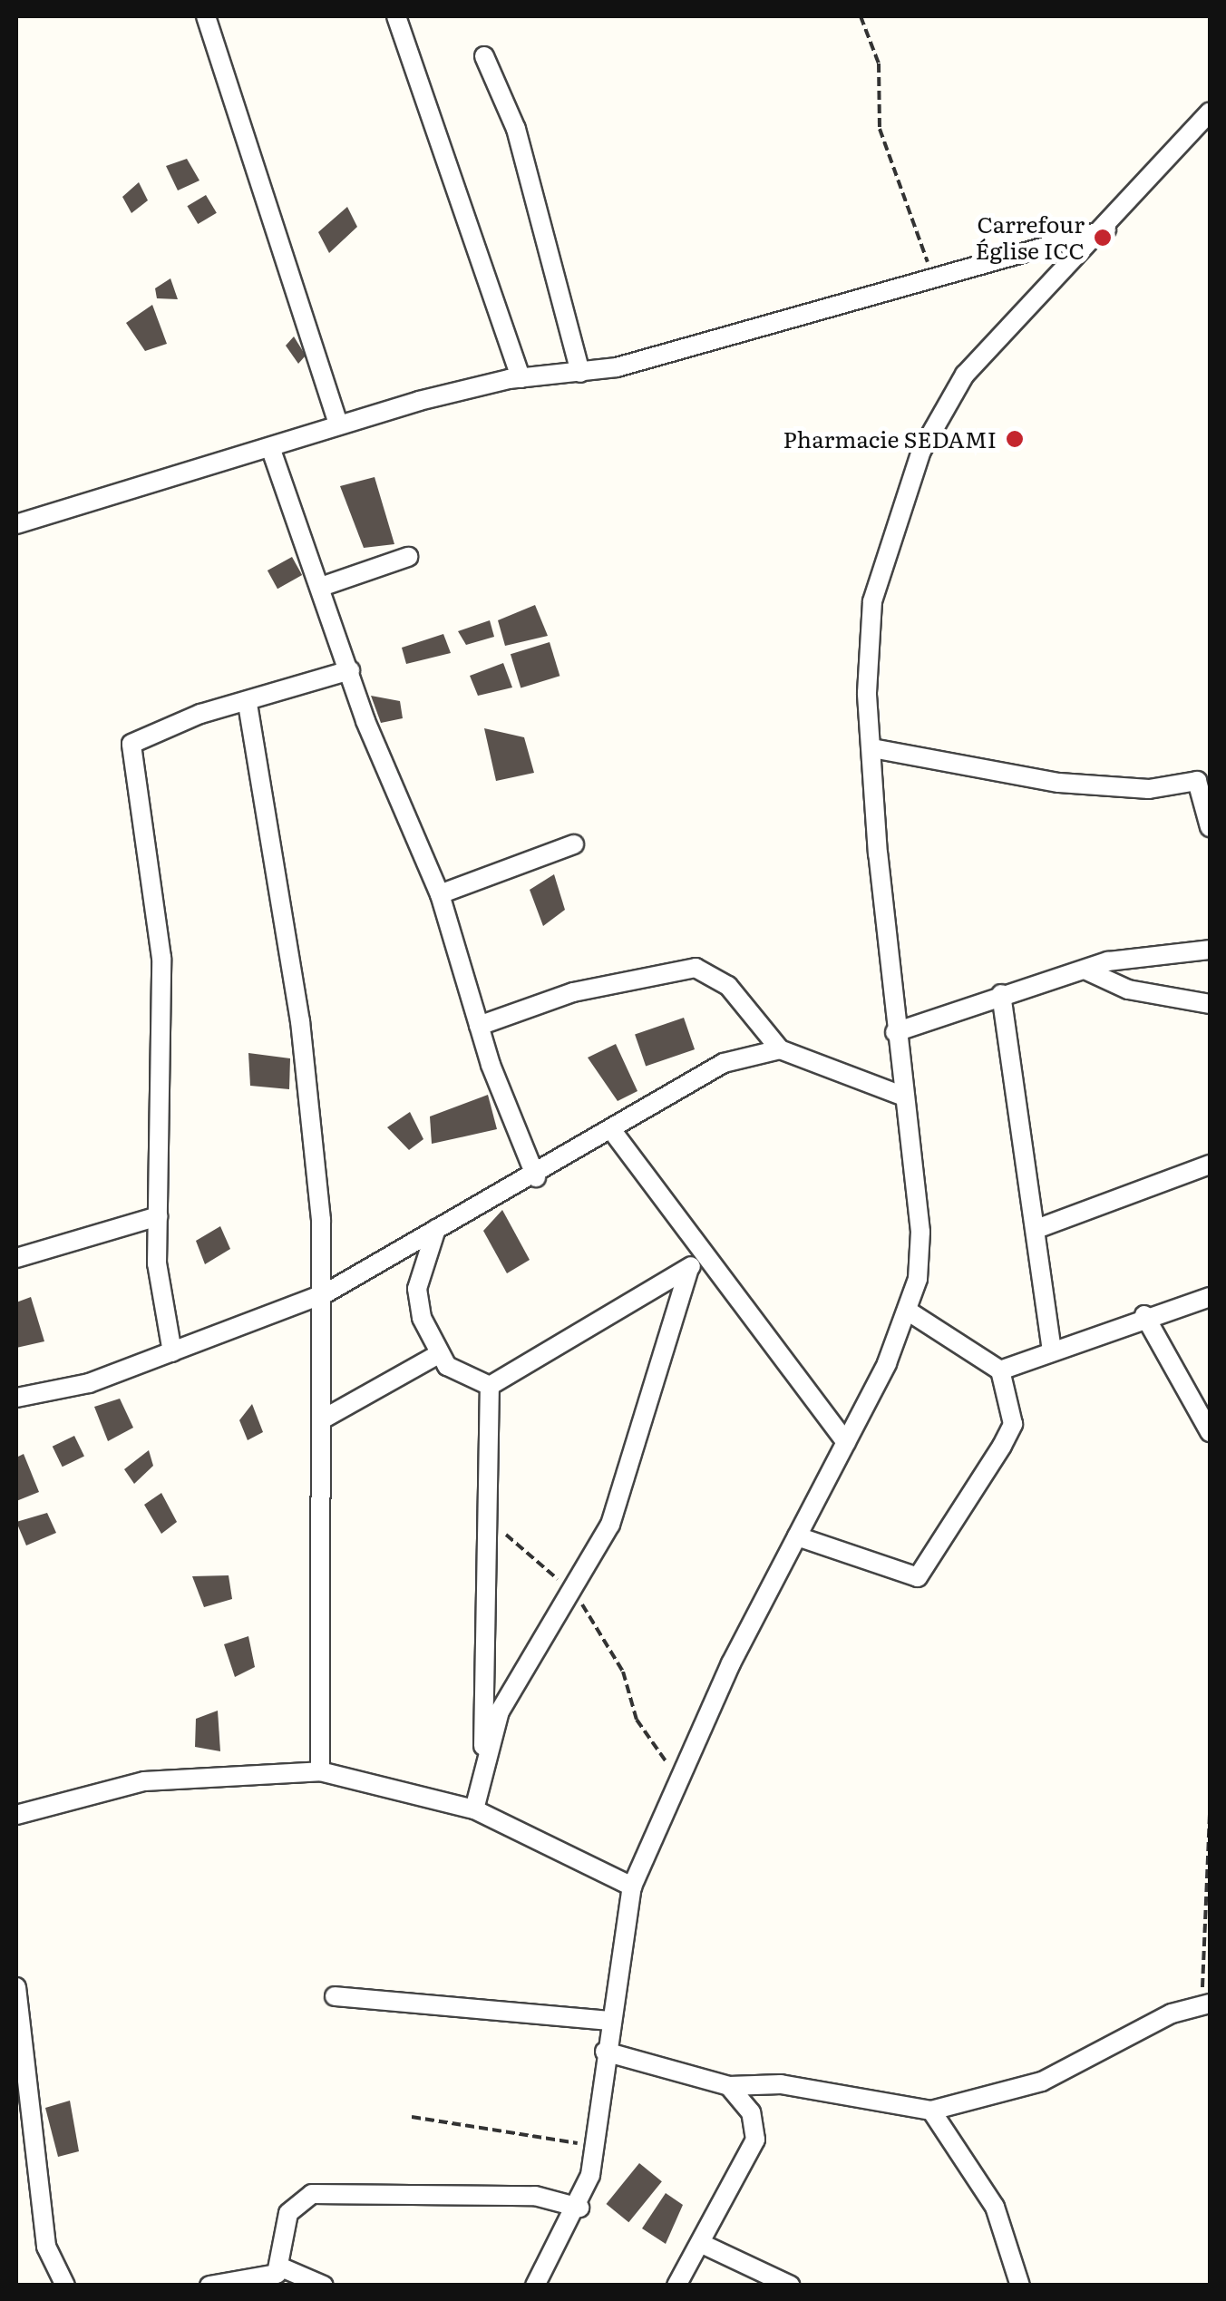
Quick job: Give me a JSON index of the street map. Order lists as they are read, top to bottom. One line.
{"places":["Carrefour Église ICC","Pharmacie SEDAMI"]}
